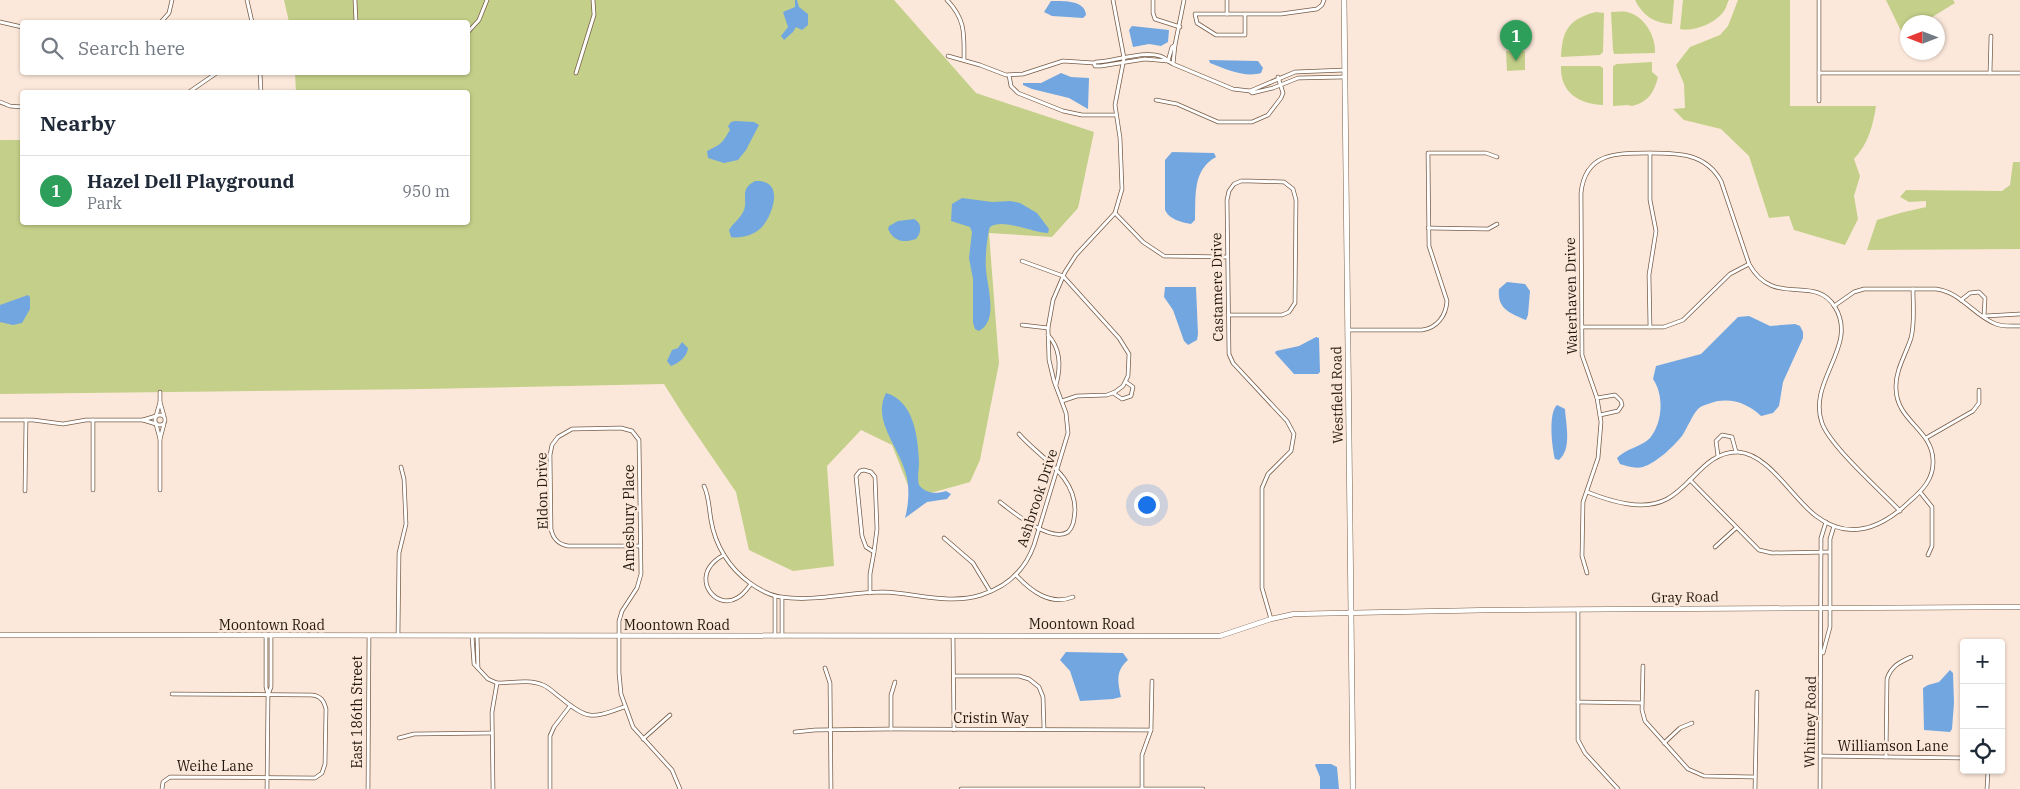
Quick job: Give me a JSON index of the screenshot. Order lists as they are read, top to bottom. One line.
{"streets":{"main road":["Westfield Road"],"street":["Castamere Drive","Waterhaven Drive","Eldon Drive","Ashbrook Drive","Amesbury Place","Gray Road","Moontown Road","East 186th Street","Cristin Way","Whitney Road","Williamson Lane","Weihe Lane"]},"crossings":[["Castamere Drive","Moontown Road"],["Westfield Road","Gray Road"],["Westfield Road","Moontown Road"],["Eldon Drive","Amesbury Place"],["Amesbury Place","Moontown Road"],["Gray Road","Moontown Road"],["Gray Road","Whitney Road"],["Moontown Road","East 186th Street"],["Whitney Road","Williamson Lane"]],"north":"left","page":{"pins":"1","search":"Search here","heading":"Nearby","list":[{"mark":"1","name":"Hazel Dell Playground","note":"Park","value":"950 m"}],"map_buttons":["+","−"]}}
